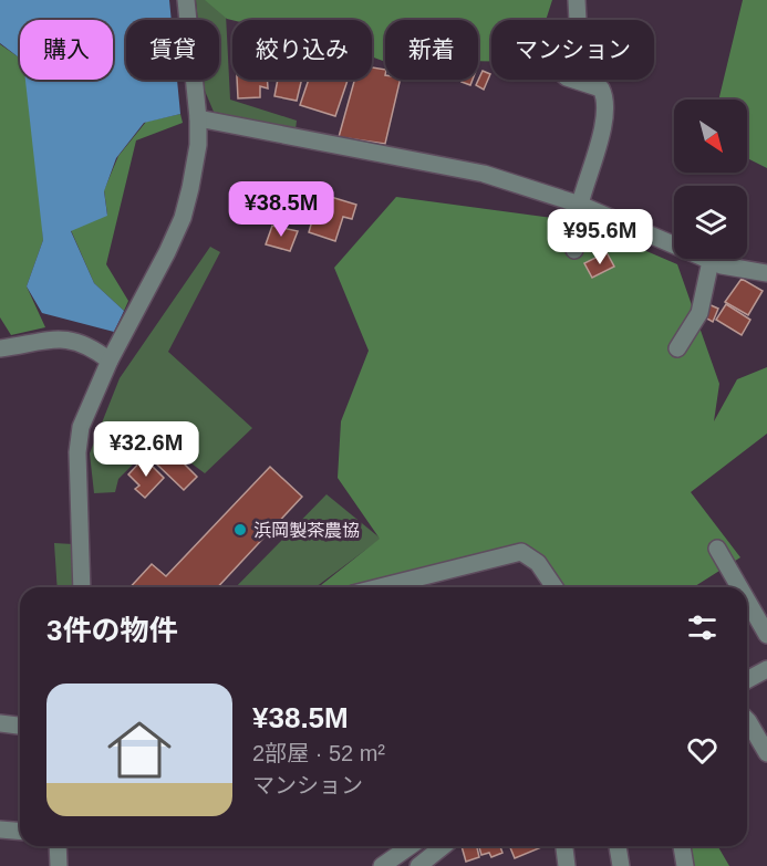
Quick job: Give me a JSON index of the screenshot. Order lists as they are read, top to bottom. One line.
{"places":["浜岡製茶農協"],"north":"bottom right","page":{"chip":["購入","賃貸","絞り込み","新着","マンション"],"price":["¥38.5M","¥95.6M","¥32.6M"],"heading":"3件の物件","list":[{"name":"¥38.5M","note":"2部屋 · 52 m² · マンション"}]}}
